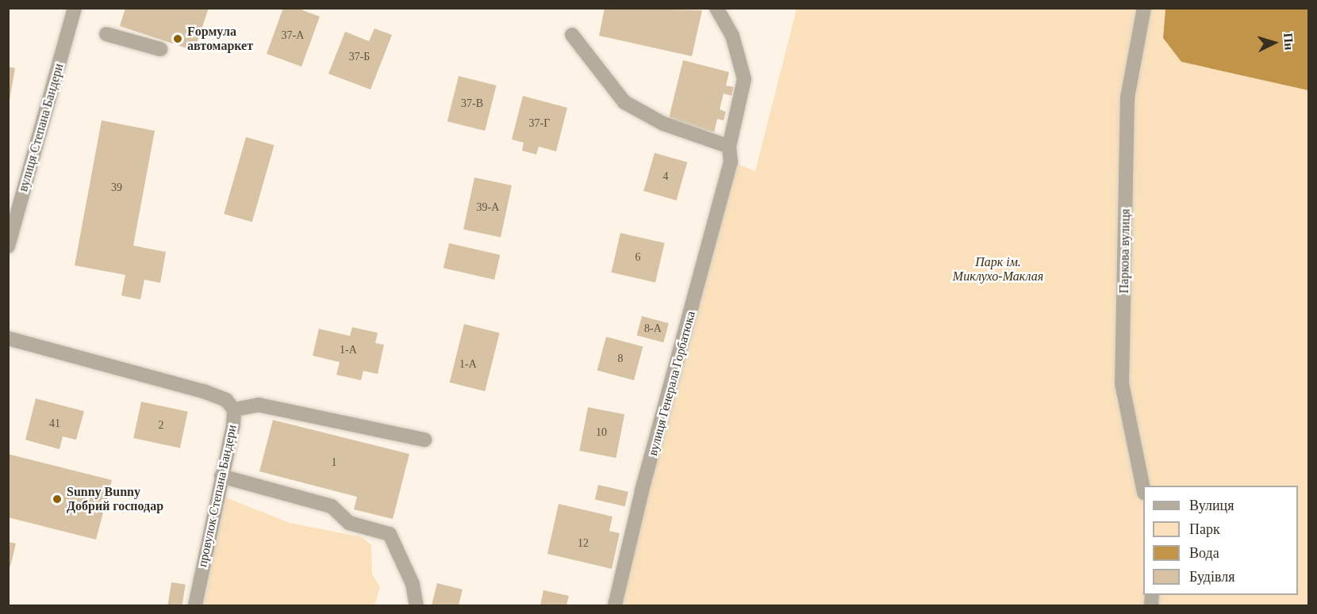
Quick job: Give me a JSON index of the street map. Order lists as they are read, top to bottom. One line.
{"streets":{"street":["вулиця Степана Бандери","Паркова вулиця","вулиця Генерала Горбатюка","провулок Степана Бандери"]},"parks":["Парк ім. Миклухо-Маклая"],"places":["Fормула автомаркет","Sunny Bunny Добрий господар"],"house_numbers":["37-А","37-Б","37-В","37-Г","4","39","39-А","6","8-А","1-А","8","1-А","41","2","10","1","12"],"legend":["Вулиця","Парк","Вода","Будівля"],"north":"right"}
